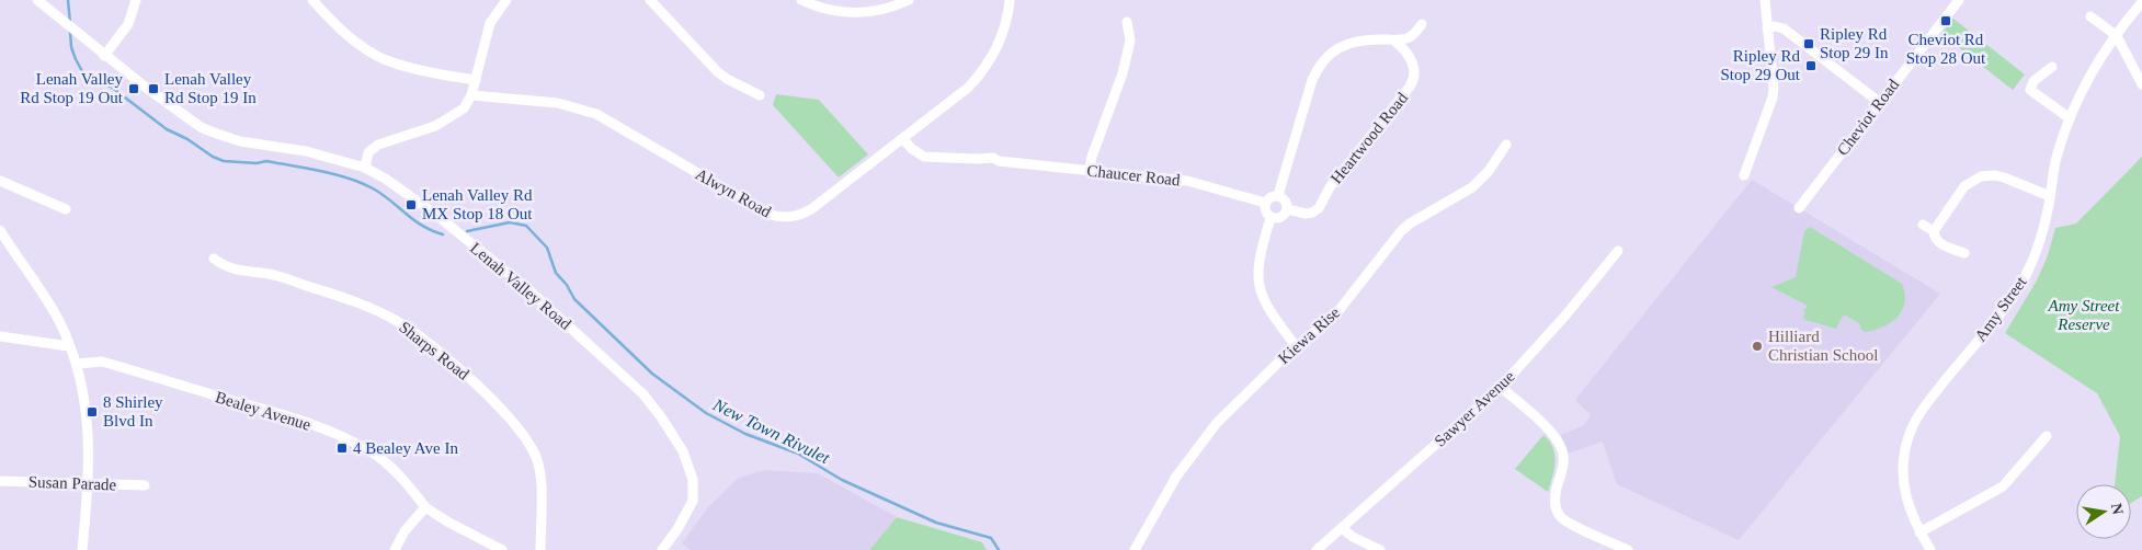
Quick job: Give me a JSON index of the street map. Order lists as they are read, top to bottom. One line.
{"streets":{"street":["Cheviot Road","Heartwood Road","Chaucer Road","Alwyn Road","Lenah Valley Road","Amy Street","Kiewa Rise","Sharps Road","Sawyer Avenue","Bealey Avenue","Susan Parade"]},"crossings":[["Heartwood Road","Chaucer Road"],["Chaucer Road","Alwyn Road"]],"water":["New Town Rivulet"],"parks":["Amy Street Reserve"],"places":{"transit":["Cheviot Rd Stop 28 Out","Ripley Rd Stop 29 In","Ripley Rd Stop 29 Out","Lenah Valley Rd Stop 19 Out","Lenah Valley Rd Stop 19 In","Lenah Valley Rd MX Stop 18 Out","8 Shirley Blvd In","4 Bealey Ave In"],"other":["Hilliard Christian School"]},"north":"right"}
